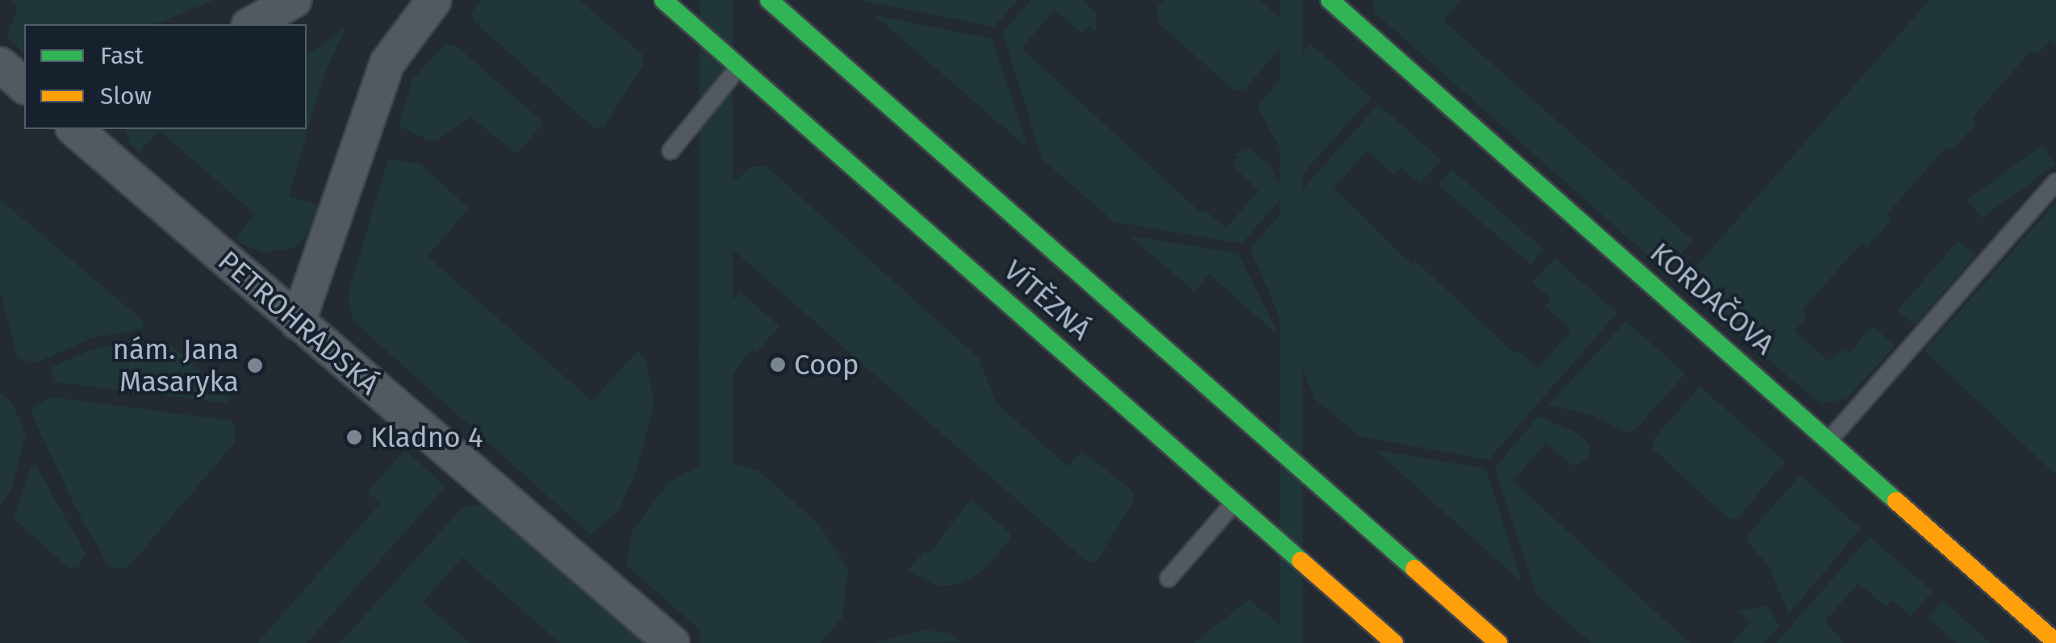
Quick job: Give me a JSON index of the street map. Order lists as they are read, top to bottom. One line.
{"streets":{"main road":["KORDAČOVA","VÍTĚZNÁ"],"street":["PETROHRADSKÁ"]},"places":["Coop","nám. Jana Masaryka","Kladno 4"],"legend":["Fast","Slow"]}
